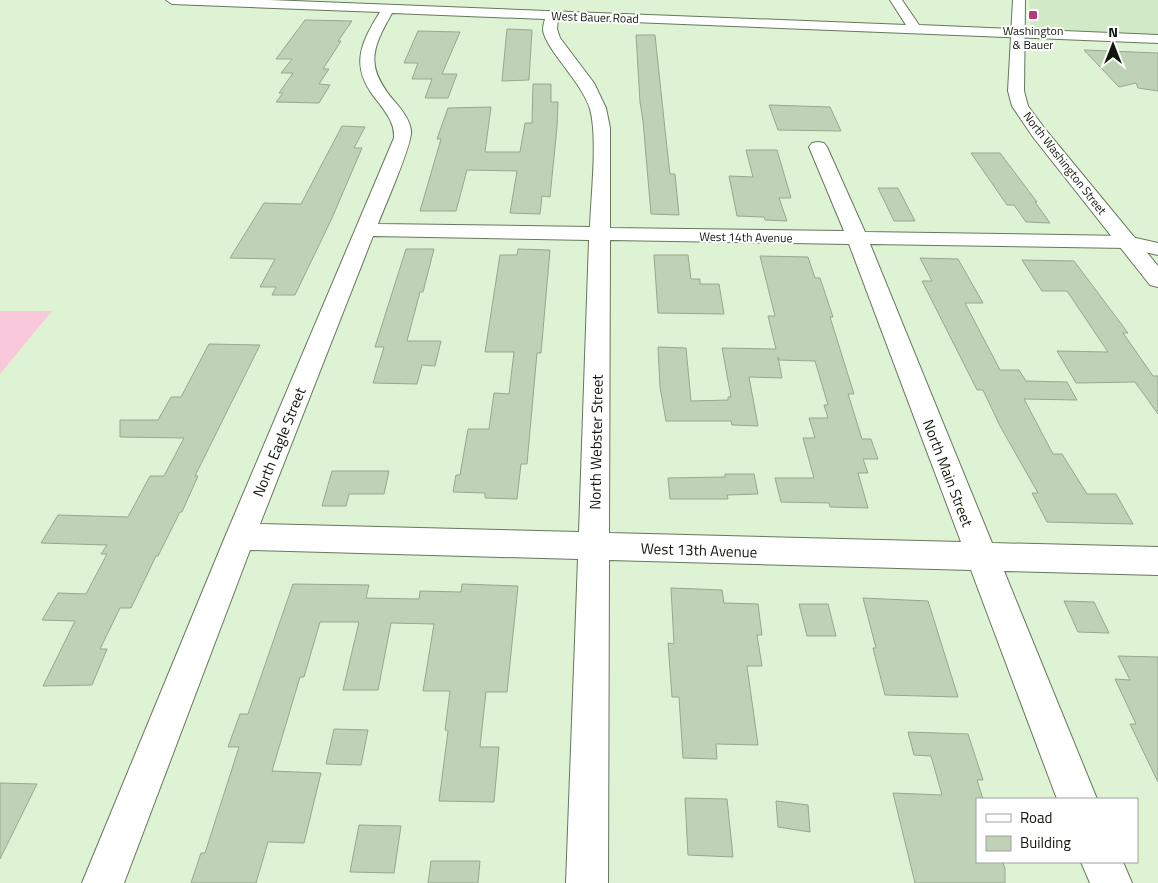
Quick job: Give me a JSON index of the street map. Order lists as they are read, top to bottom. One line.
{"streets":{"street":["West Bauer Road","North Washington Street","West 14th Avenue","North Eagle Street","North Webster Street","North Main Street","West 13th Avenue"]},"crossings":[["West Bauer Road","North Washington Street"],["West Bauer Road","North Eagle Street"],["West Bauer Road","North Webster Street"],["North Washington Street","West 14th Avenue"],["West 14th Avenue","North Eagle Street"],["West 14th Avenue","North Webster Street"],["West 14th Avenue","North Main Street"],["North Eagle Street","West 13th Avenue"],["North Webster Street","West 13th Avenue"],["North Main Street","West 13th Avenue"]],"places":{"transit":["Washington & Bauer"]},"legend":["Road","Building"],"north":"top"}
